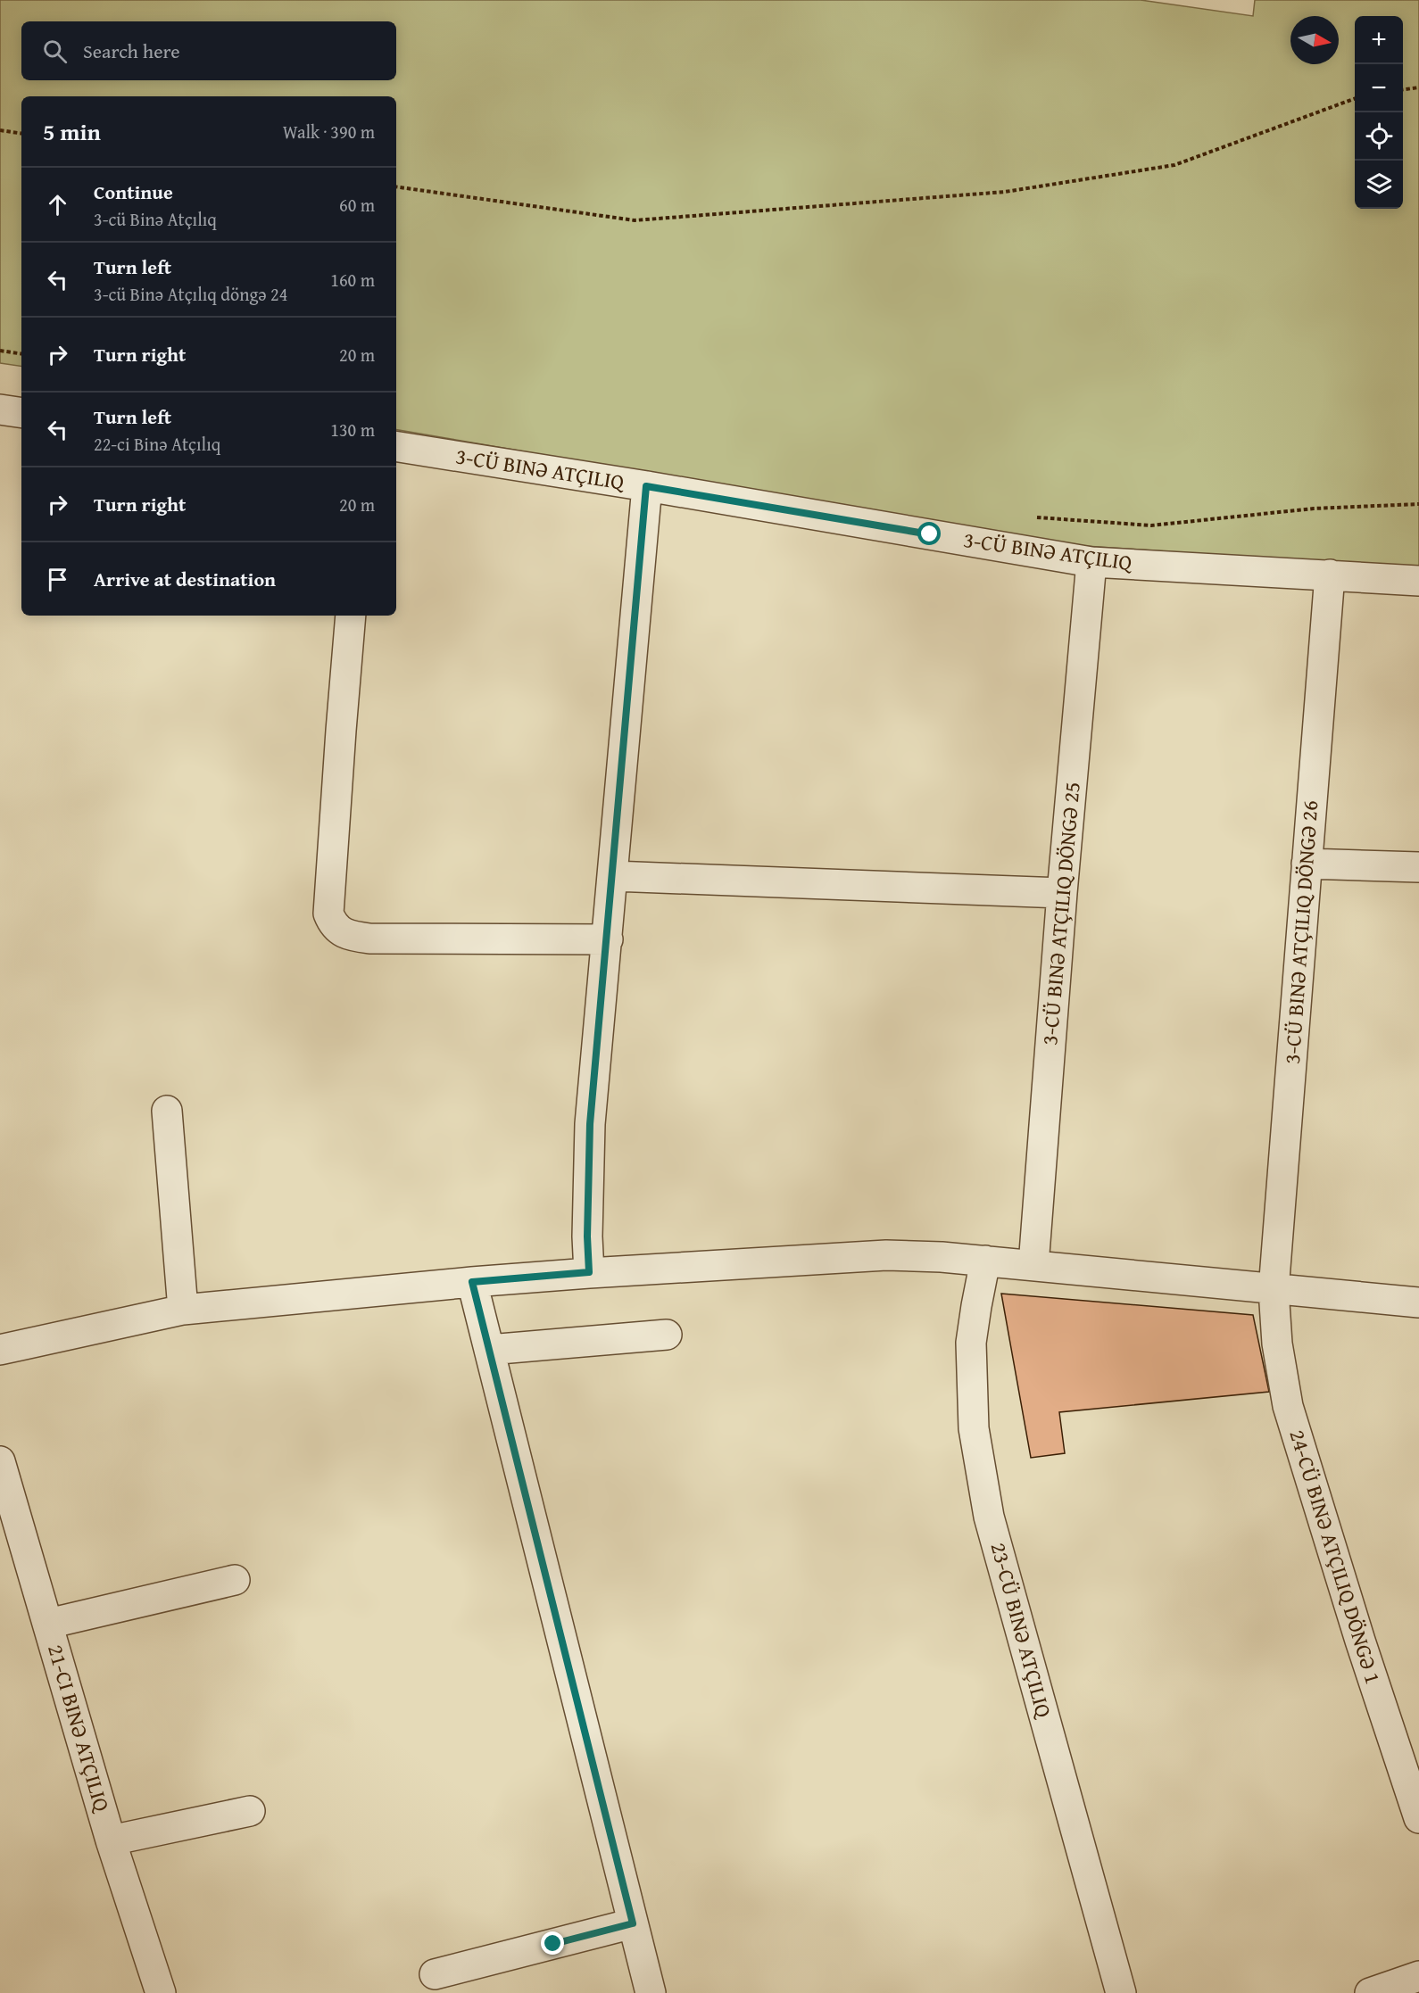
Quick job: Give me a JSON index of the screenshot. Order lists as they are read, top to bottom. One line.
{"north":"right","page":{"map_buttons":["+","−"],"search":"Search here","heading":["5 min","Walk · 390 m"],"list":[["Continue","3-cü Binə Atçılıq","60 m"],["Turn left","3-cü Binə Atçılıq döngə 24","160 m"],["Turn right","20 m"],["Turn left","22-ci Binə Atçılıq","130 m"],["Turn right","20 m"],"Arrive at destination"]}}
